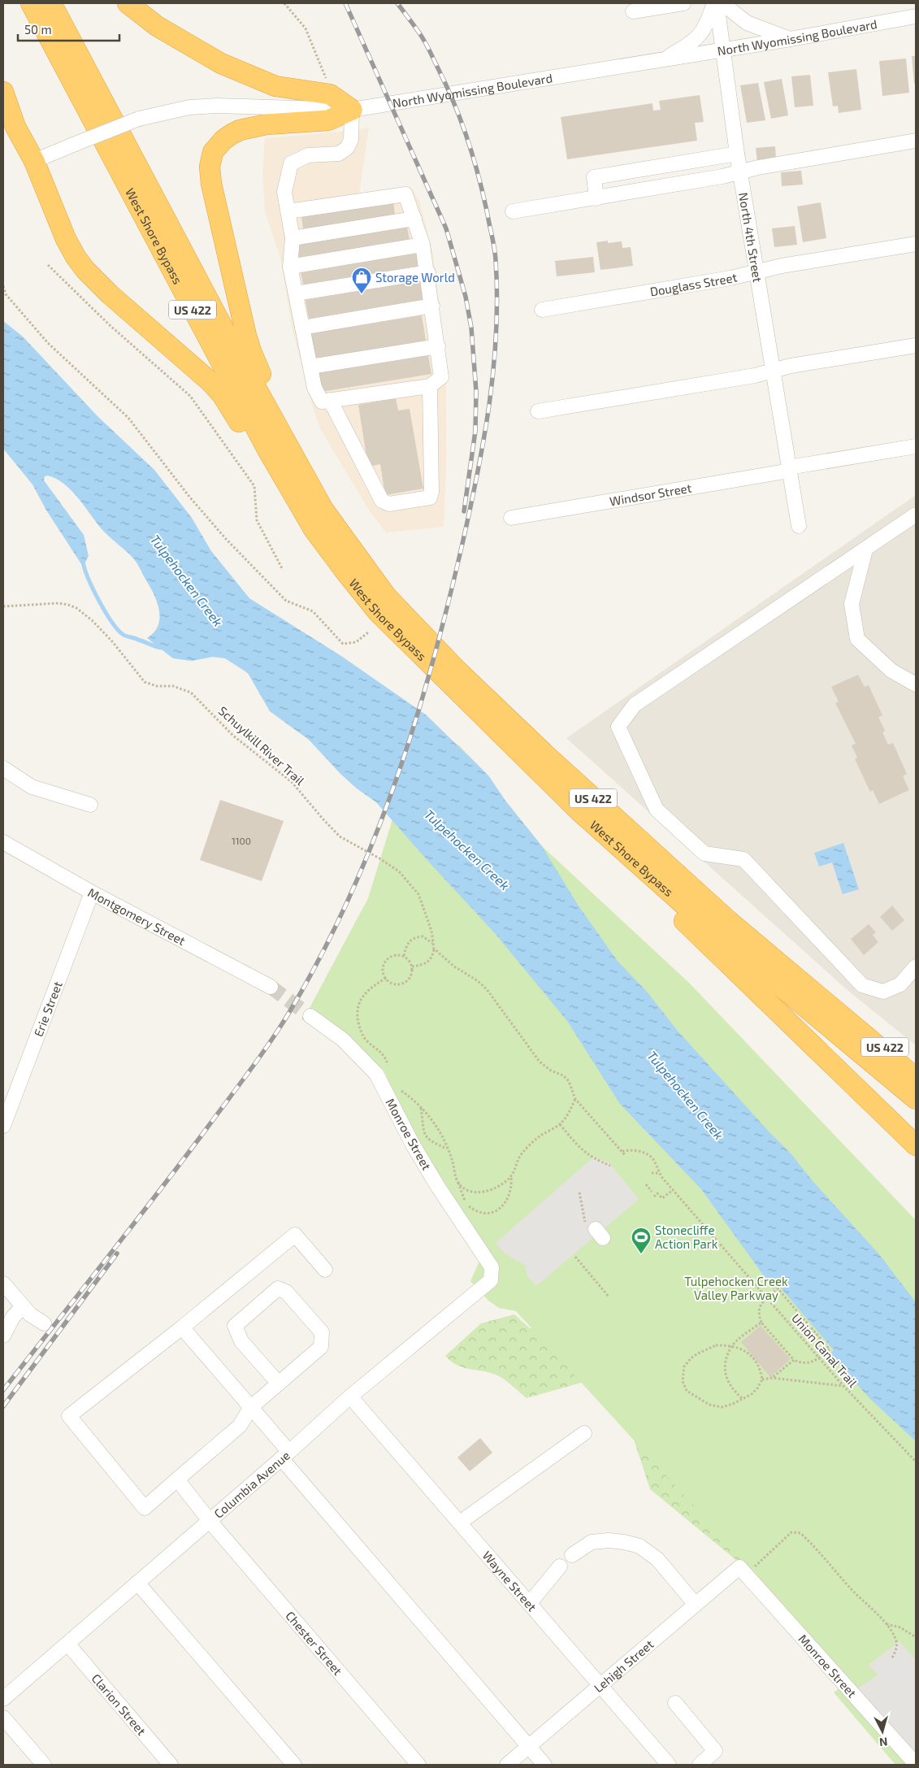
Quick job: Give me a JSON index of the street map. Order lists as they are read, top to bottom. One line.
{"streets":{"highway":["West Shore Bypass","US 422"],"street":["North Wyomissing Boulevard","North 4th Street","Douglass Street","Windsor Street","Montgomery Street","Erie Street","Monroe Street","Columbia Avenue","Wayne Street","Chester Street","Lehigh Street","Clarion Street"],"path":["Schuylkill River Trail","Union Canal Trail"]},"crossings":[["North Wyomissing Boulevard","North 4th Street"],["West Shore Bypass","US 422"],["North 4th Street","Douglass Street"],["North 4th Street","Windsor Street"],["Montgomery Street","Erie Street"],["Monroe Street","Columbia Avenue"],["Monroe Street","Lehigh Street"],["Columbia Avenue","Wayne Street"],["Columbia Avenue","Chester Street"],["Columbia Avenue","Clarion Street"],["Wayne Street","Lehigh Street"]],"water":["Tulpehocken Creek"],"parks":["Tulpehocken Creek Valley Parkway"],"places":{"shop":["Storage World"],"sports":["Stonecliffe Action Park"]},"house_numbers":["1100"],"scale_bar":"50 m","north":"bottom"}
